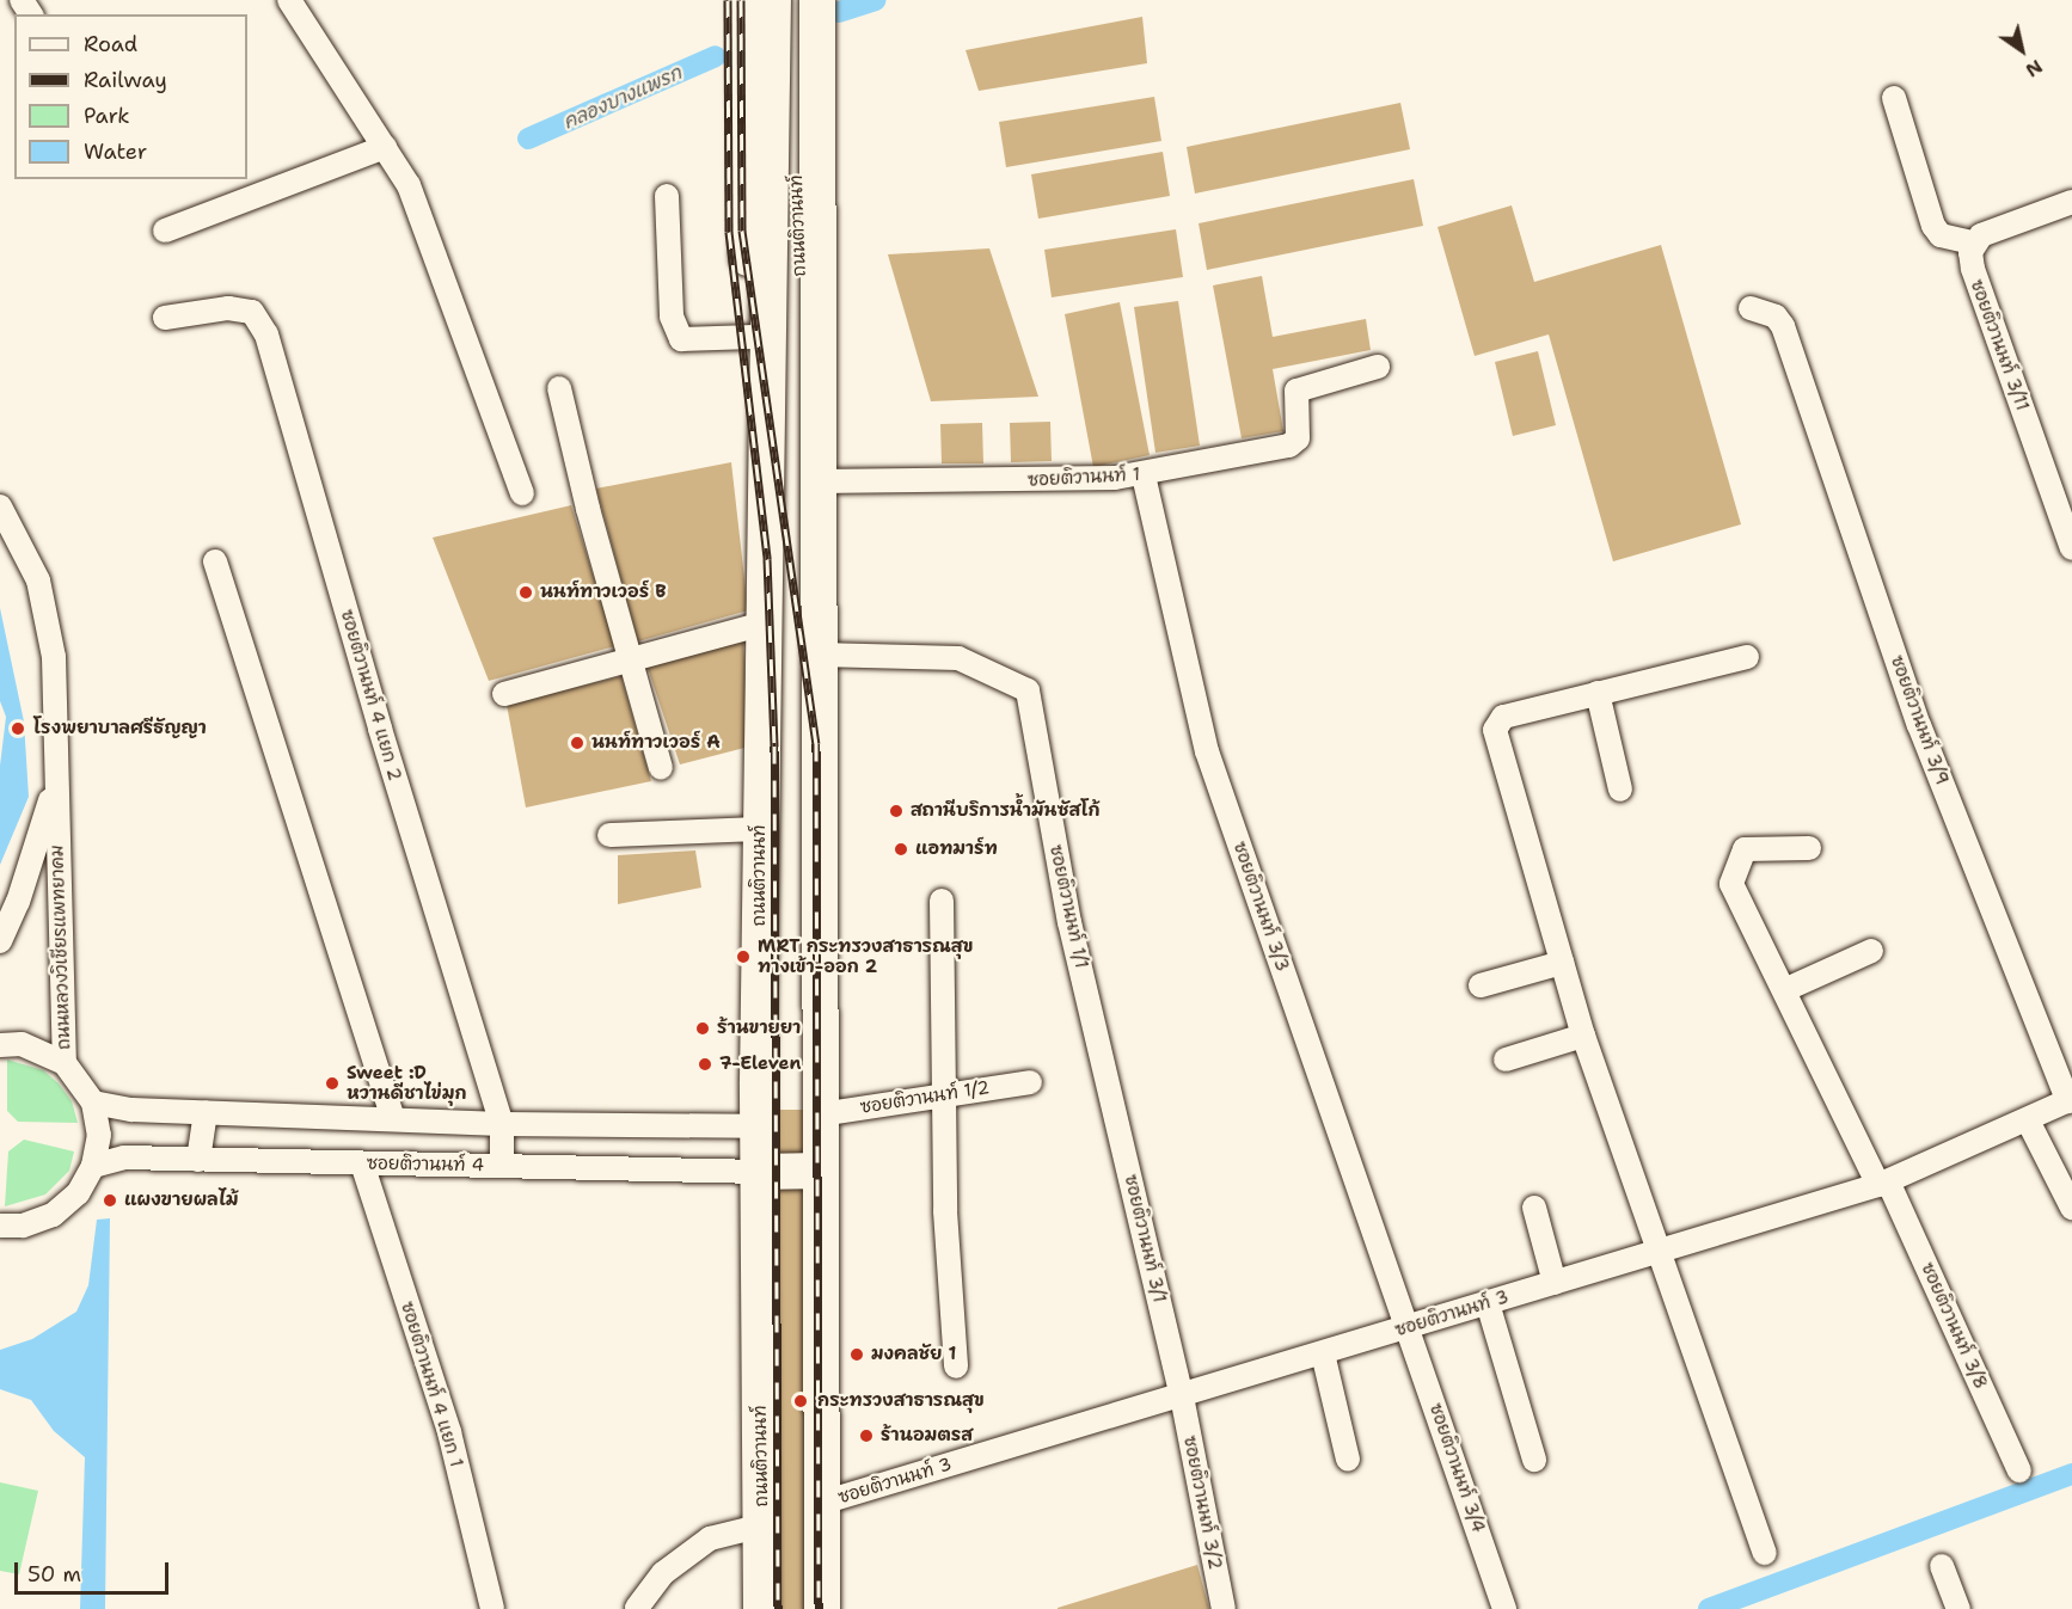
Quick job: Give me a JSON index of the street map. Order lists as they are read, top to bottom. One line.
{"streets":{"main road":["ถนนติวานนท์"],"street":["ซอยติวานนท์ 3/11","ซอยติวานนท์ 1","ซอยติวานนท์ 4 แยก 2","ซอยติวานนท์ 3/9","ซอยติวานนท์ 1/1","ซอยติวานนท์ 3/3","ถนนหลวงวิเชียรแพทยาคม","ซอยติวานนท์ 1/2","ซอยติวานนท์ 4","ซอยติวานนท์ 3/1","ซอยติวานนท์ 3","ซอยติวานนท์ 3/8","ซอยติวานนท์ 4 แยก 1","ซอยติวานนท์ 3/4","ซอยติวานนท์ 3/2"]},"crossings":[["ถนนติวานนท์","ซอยติวานนท์ 1"],["ถนนติวานนท์","ซอยติวานนท์ 1/1"],["ถนนติวานนท์","ซอยติวานนท์ 1/2"],["ถนนติวานนท์","ซอยติวานนท์ 4"],["ถนนติวานนท์","ซอยติวานนท์ 3"],["ซอยติวานนท์ 1","ซอยติวานนท์ 3/3"],["ซอยติวานนท์ 4 แยก 2","ซอยติวานนท์ 4"],["ซอยติวานนท์ 3/9","ซอยติวานนท์ 3"],["ซอยติวานนท์ 1/1","ซอยติวานนท์ 3/1"],["ซอยติวานนท์ 3/3","ซอยติวานนท์ 3"],["ซอยติวานนท์ 3/3","ซอยติวานนท์ 3/4"],["ซอยติวานนท์ 4","ซอยติวานนท์ 4 แยก 1"],["ซอยติวานนท์ 3/1","ซอยติวานนท์ 3"],["ซอยติวานนท์ 3/1","ซอยติวานนท์ 3/2"],["ซอยติวานนท์ 3","ซอยติวานนท์ 3/8"],["ซอยติวานนท์ 3","ซอยติวานนท์ 3/4"],["ซอยติวานนท์ 3","ซอยติวานนท์ 3/2"]],"water":["คลองบางแพรก"],"places":["นนท์ทาวเวอร์ B","โรงพยาบาลศรีธัญญา","นนท์ทาวเวอร์ A","สถานีบริการน้ำมันซัสโก้","แอทมาร์ท","MRT กระทรวงสาธารณสุข ทางเข้า-ออก 2","ร้านขายยา","7-Eleven","Sweet :D หวานดีชาไข่มุก","แผงขายผลไม้","มงคลชัย 1","กระทรวงสาธารณสุข","ร้านอมตรส"],"legend":["Road","Railway","Park","Water"],"scale_bar":"50 m","north":"bottom right"}
